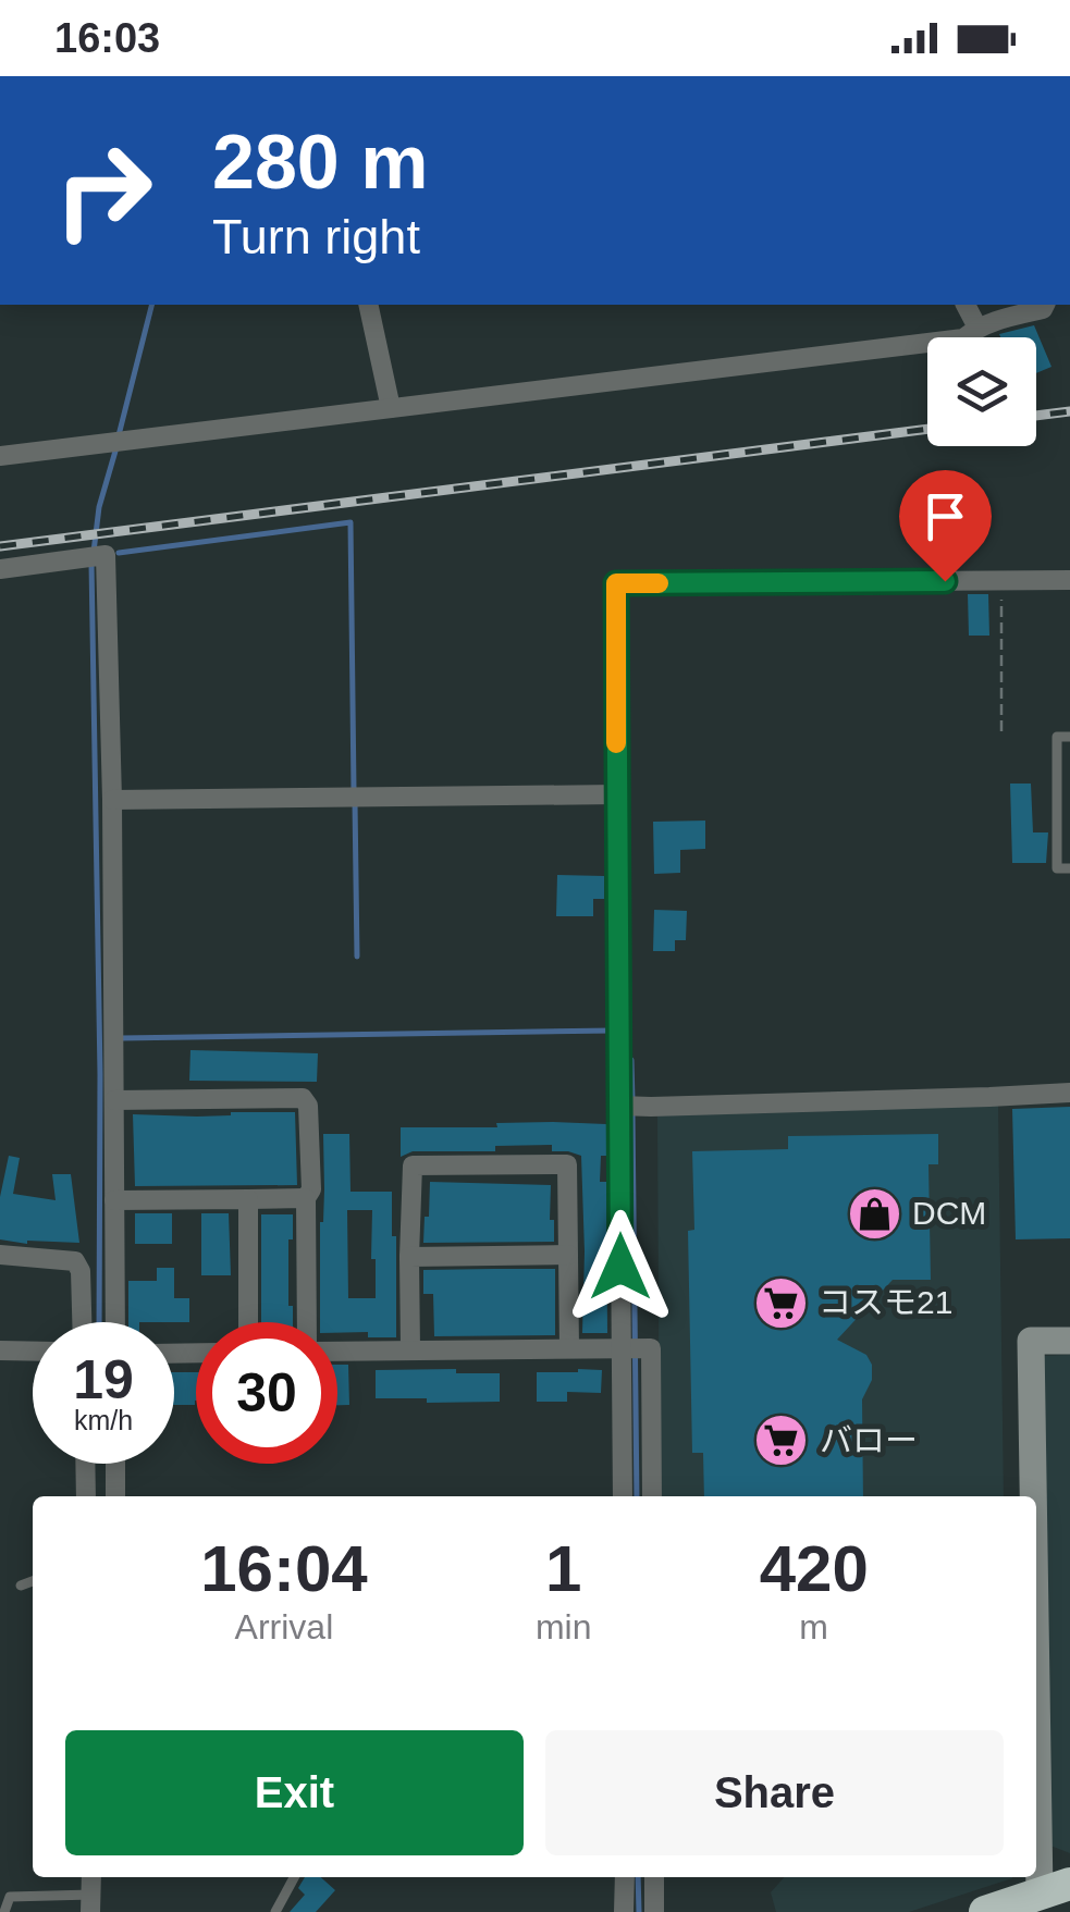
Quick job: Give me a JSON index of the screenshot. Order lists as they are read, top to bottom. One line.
{"places":{"shop":["DCM"],"supermarket":["コスモ21","バロー"]},"page":{"status":"16:03","turn":["280 m","Turn right"],"speed":"19 km/h","limit":"30","eta":["16:04","Arrival","1","min","420","m"],"buttons":["Exit","Share"]}}
